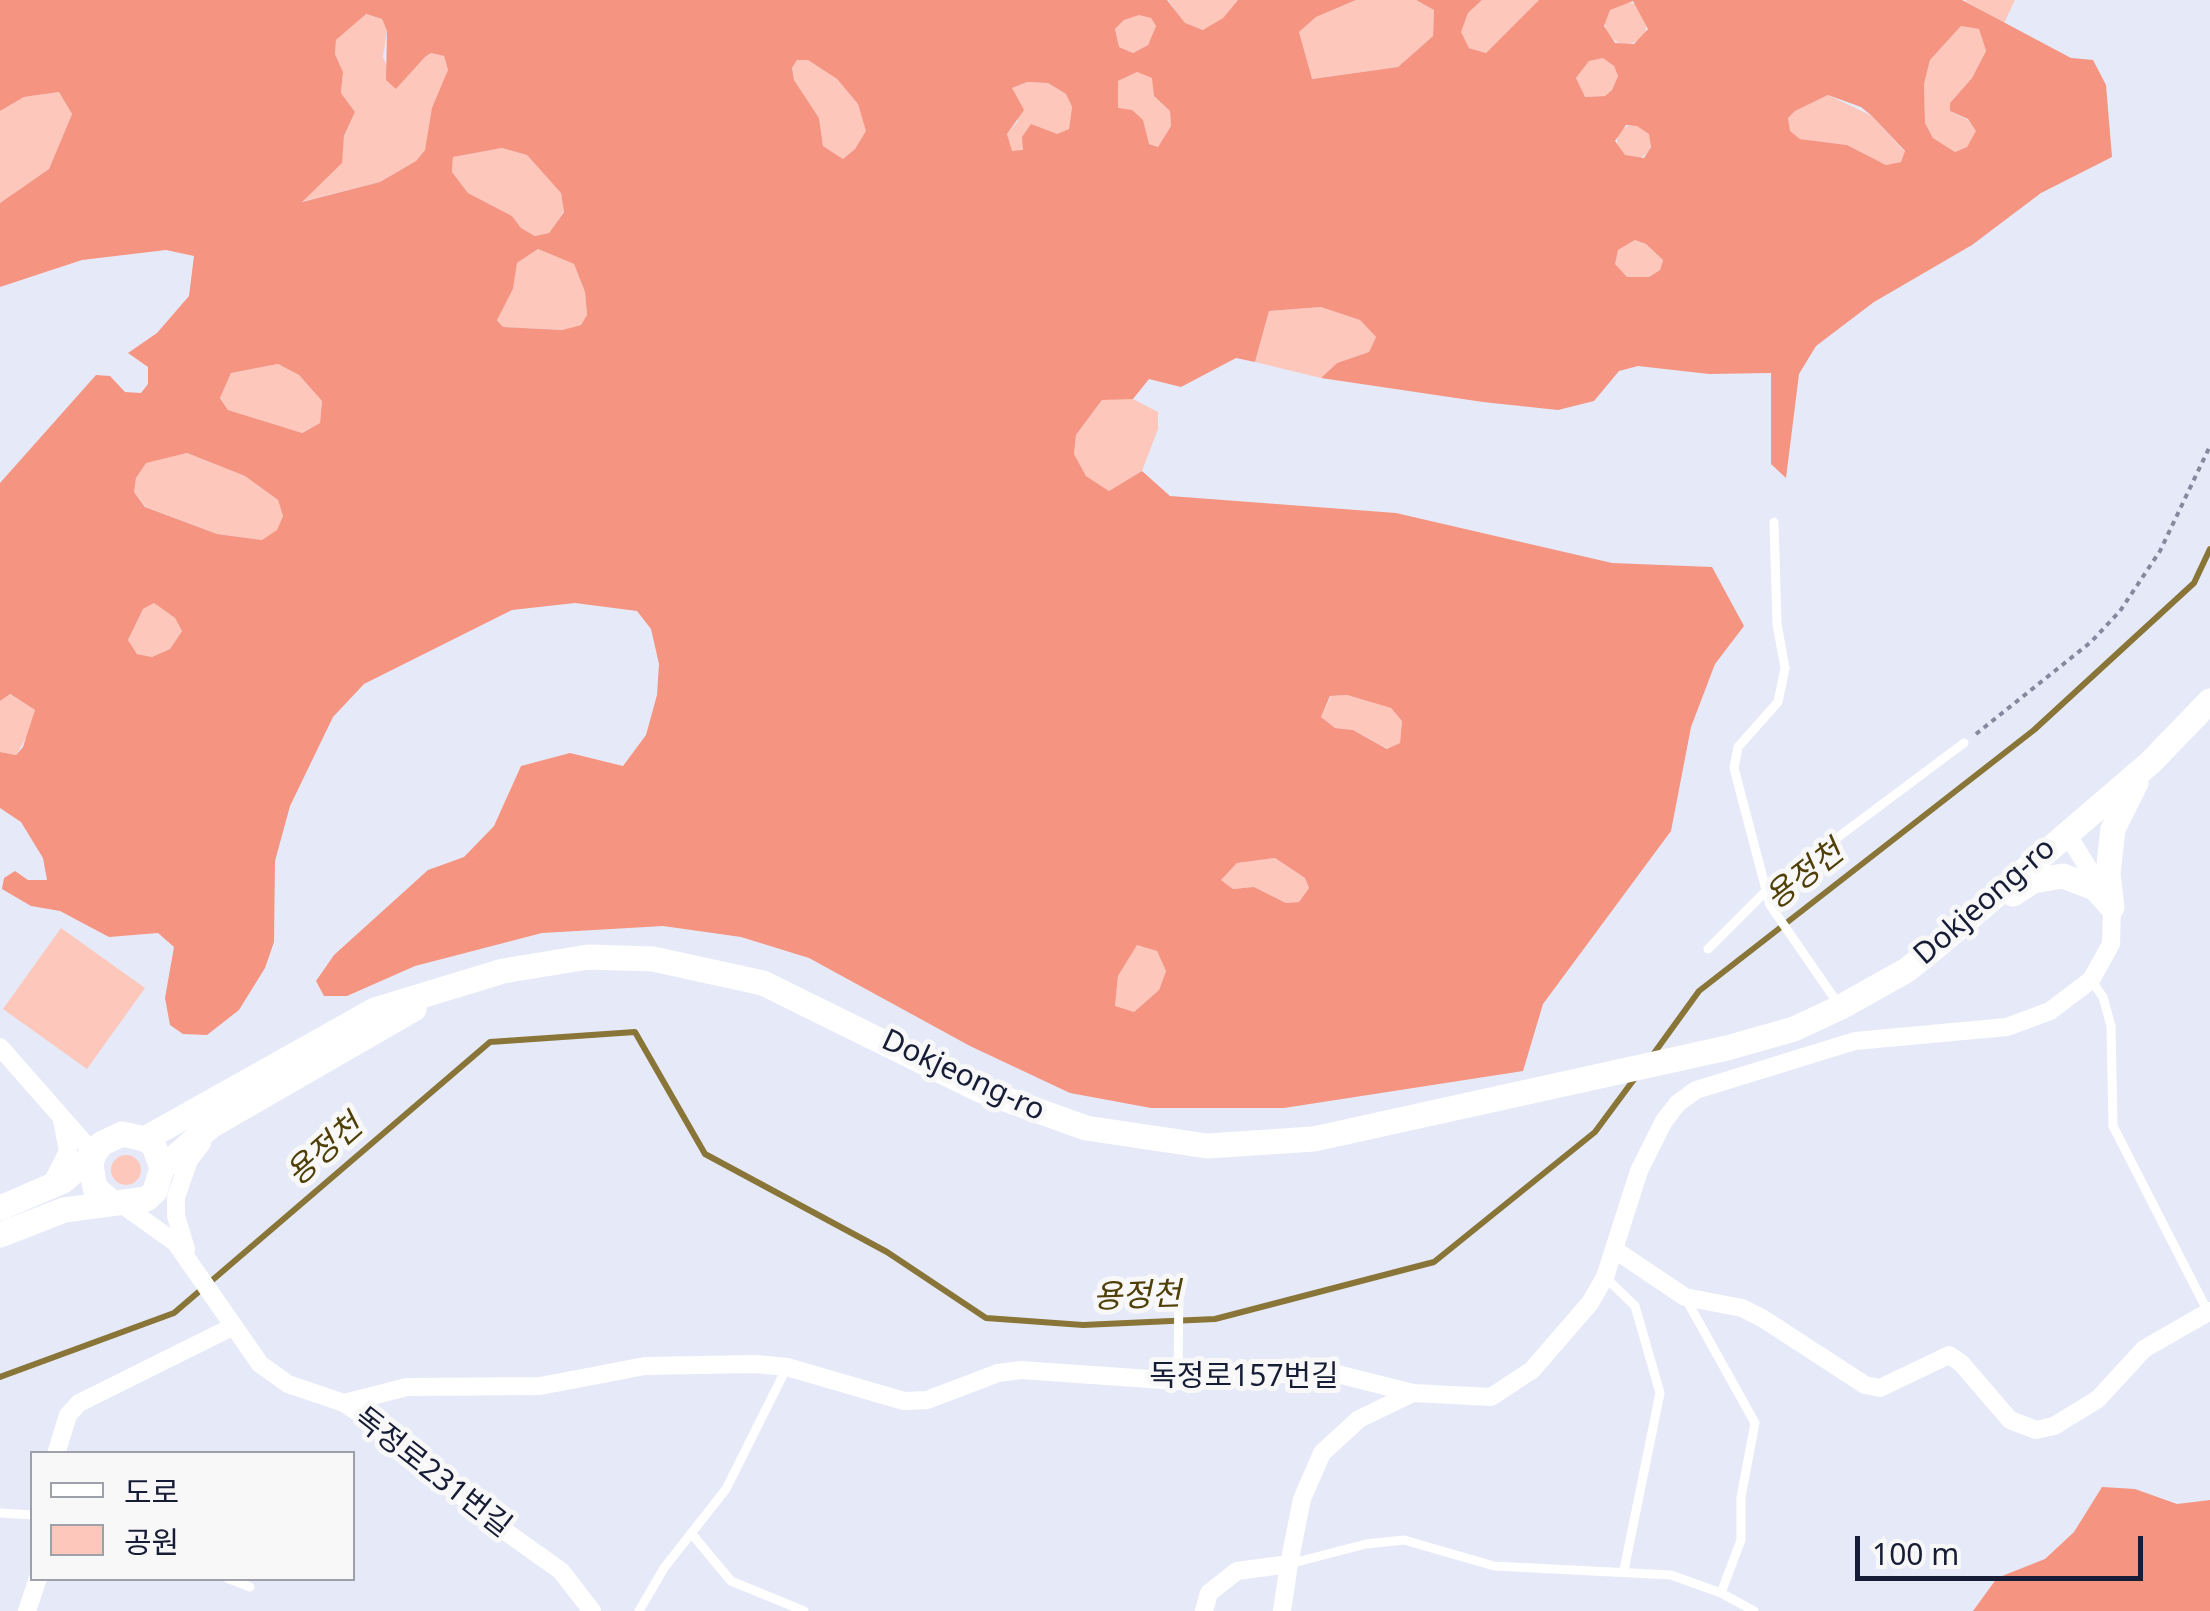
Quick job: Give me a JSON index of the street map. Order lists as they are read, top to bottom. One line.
{"streets":{"street":["Dokjeong-ro","독정로157번길","독정로231번길"]},"crossings":[["독정로157번길","독정로231번길"]],"water":["용정천"],"legend":["도로","공원"],"scale_bar":"100 m"}
